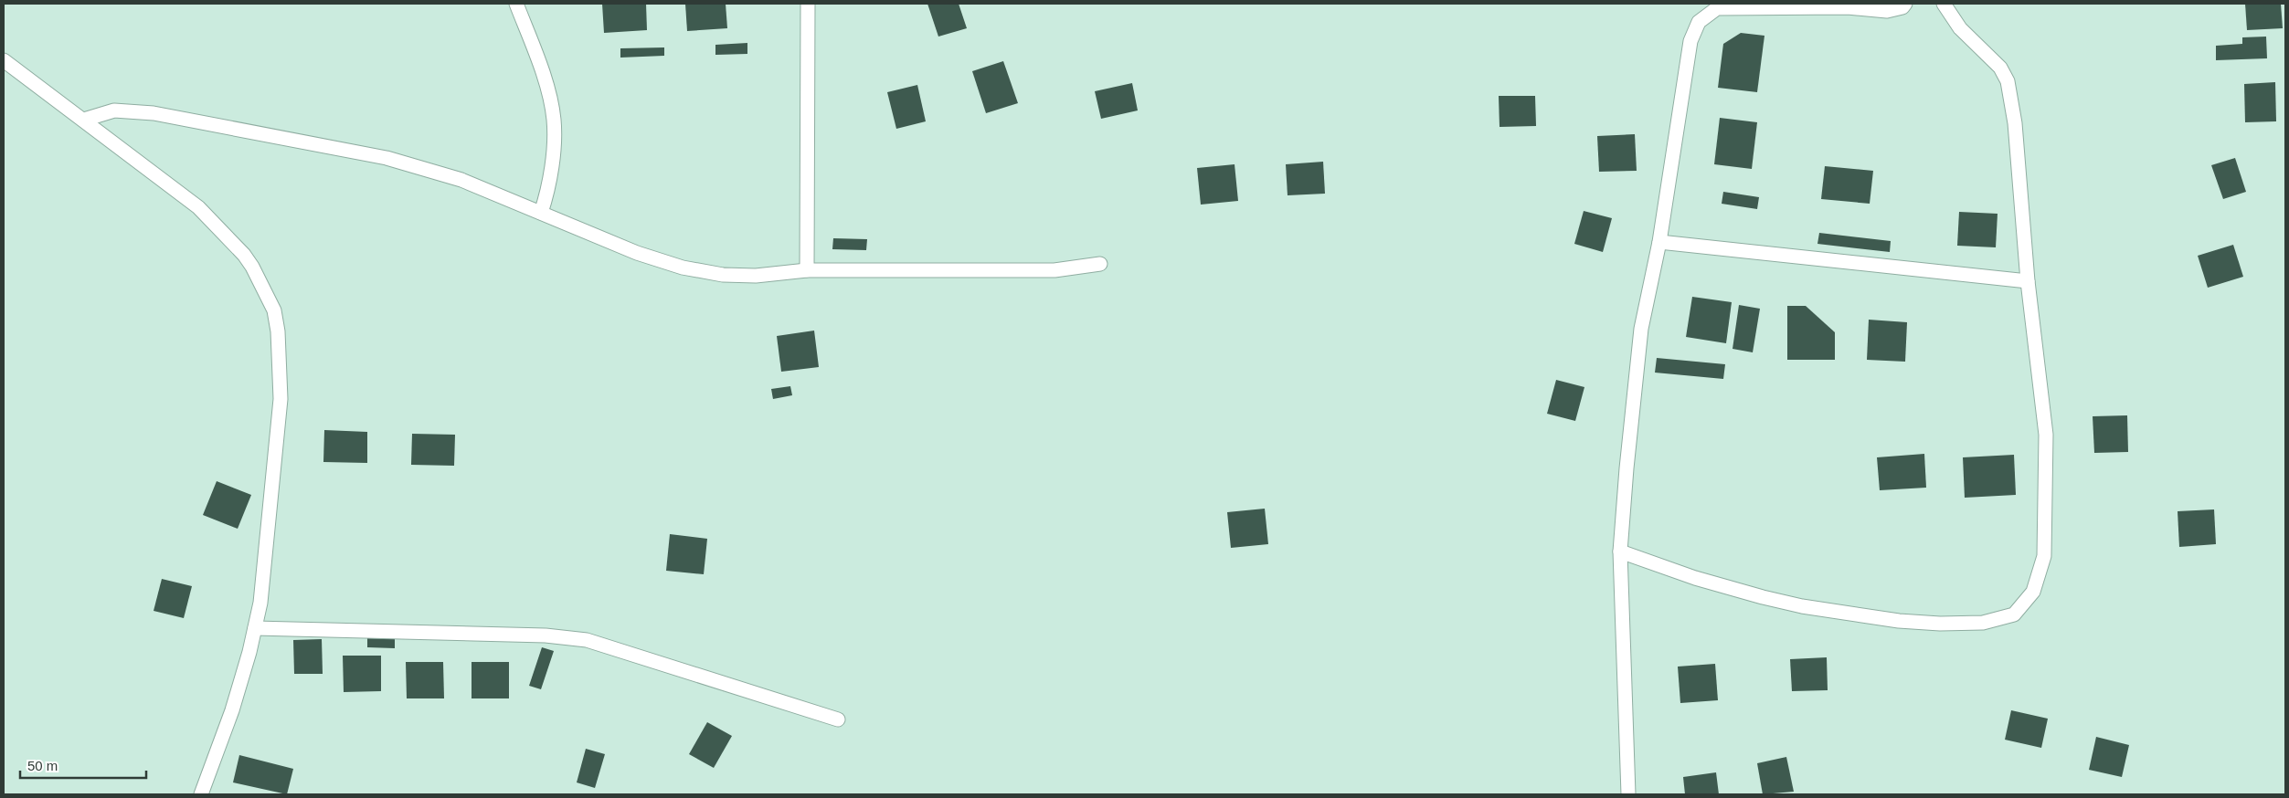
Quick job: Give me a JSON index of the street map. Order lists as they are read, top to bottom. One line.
{"scale_bar":"50 m"}
